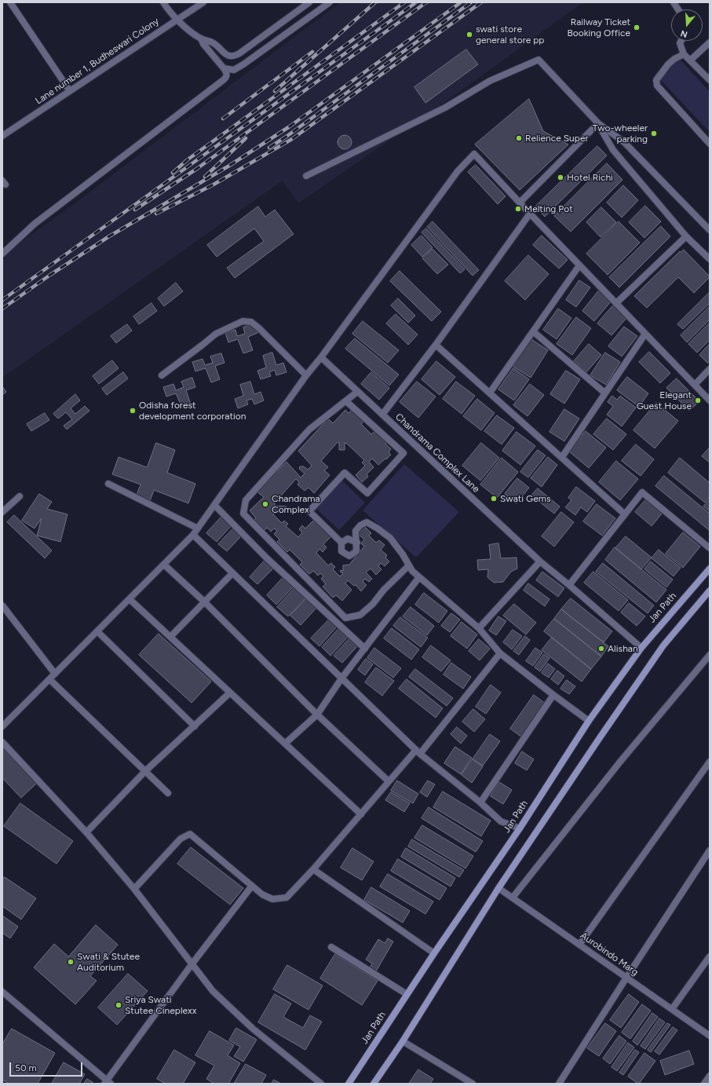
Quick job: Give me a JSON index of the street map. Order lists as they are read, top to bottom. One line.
{"streets":{"main road":["Jan Path"],"street":["Lane number 1, Budheswari Colony","Chandrama Complex Lane","Aurobindo Marg"]},"crossings":[["Chandrama Complex Lane","Jan Path"]],"places":["Railway Ticket Booking Office","swati store general store pp","Two-wheeler parking","Relience Super","Hotel Richi","Melting Pot","Elegant Guest House","Odisha forest development corporation","Swati Gems","Chandrama Complex","Alishan","Swati & Stutee Auditorium","Sriya Swati Stutee Cineplexx"],"scale_bar":"50 m","north":"bottom"}
